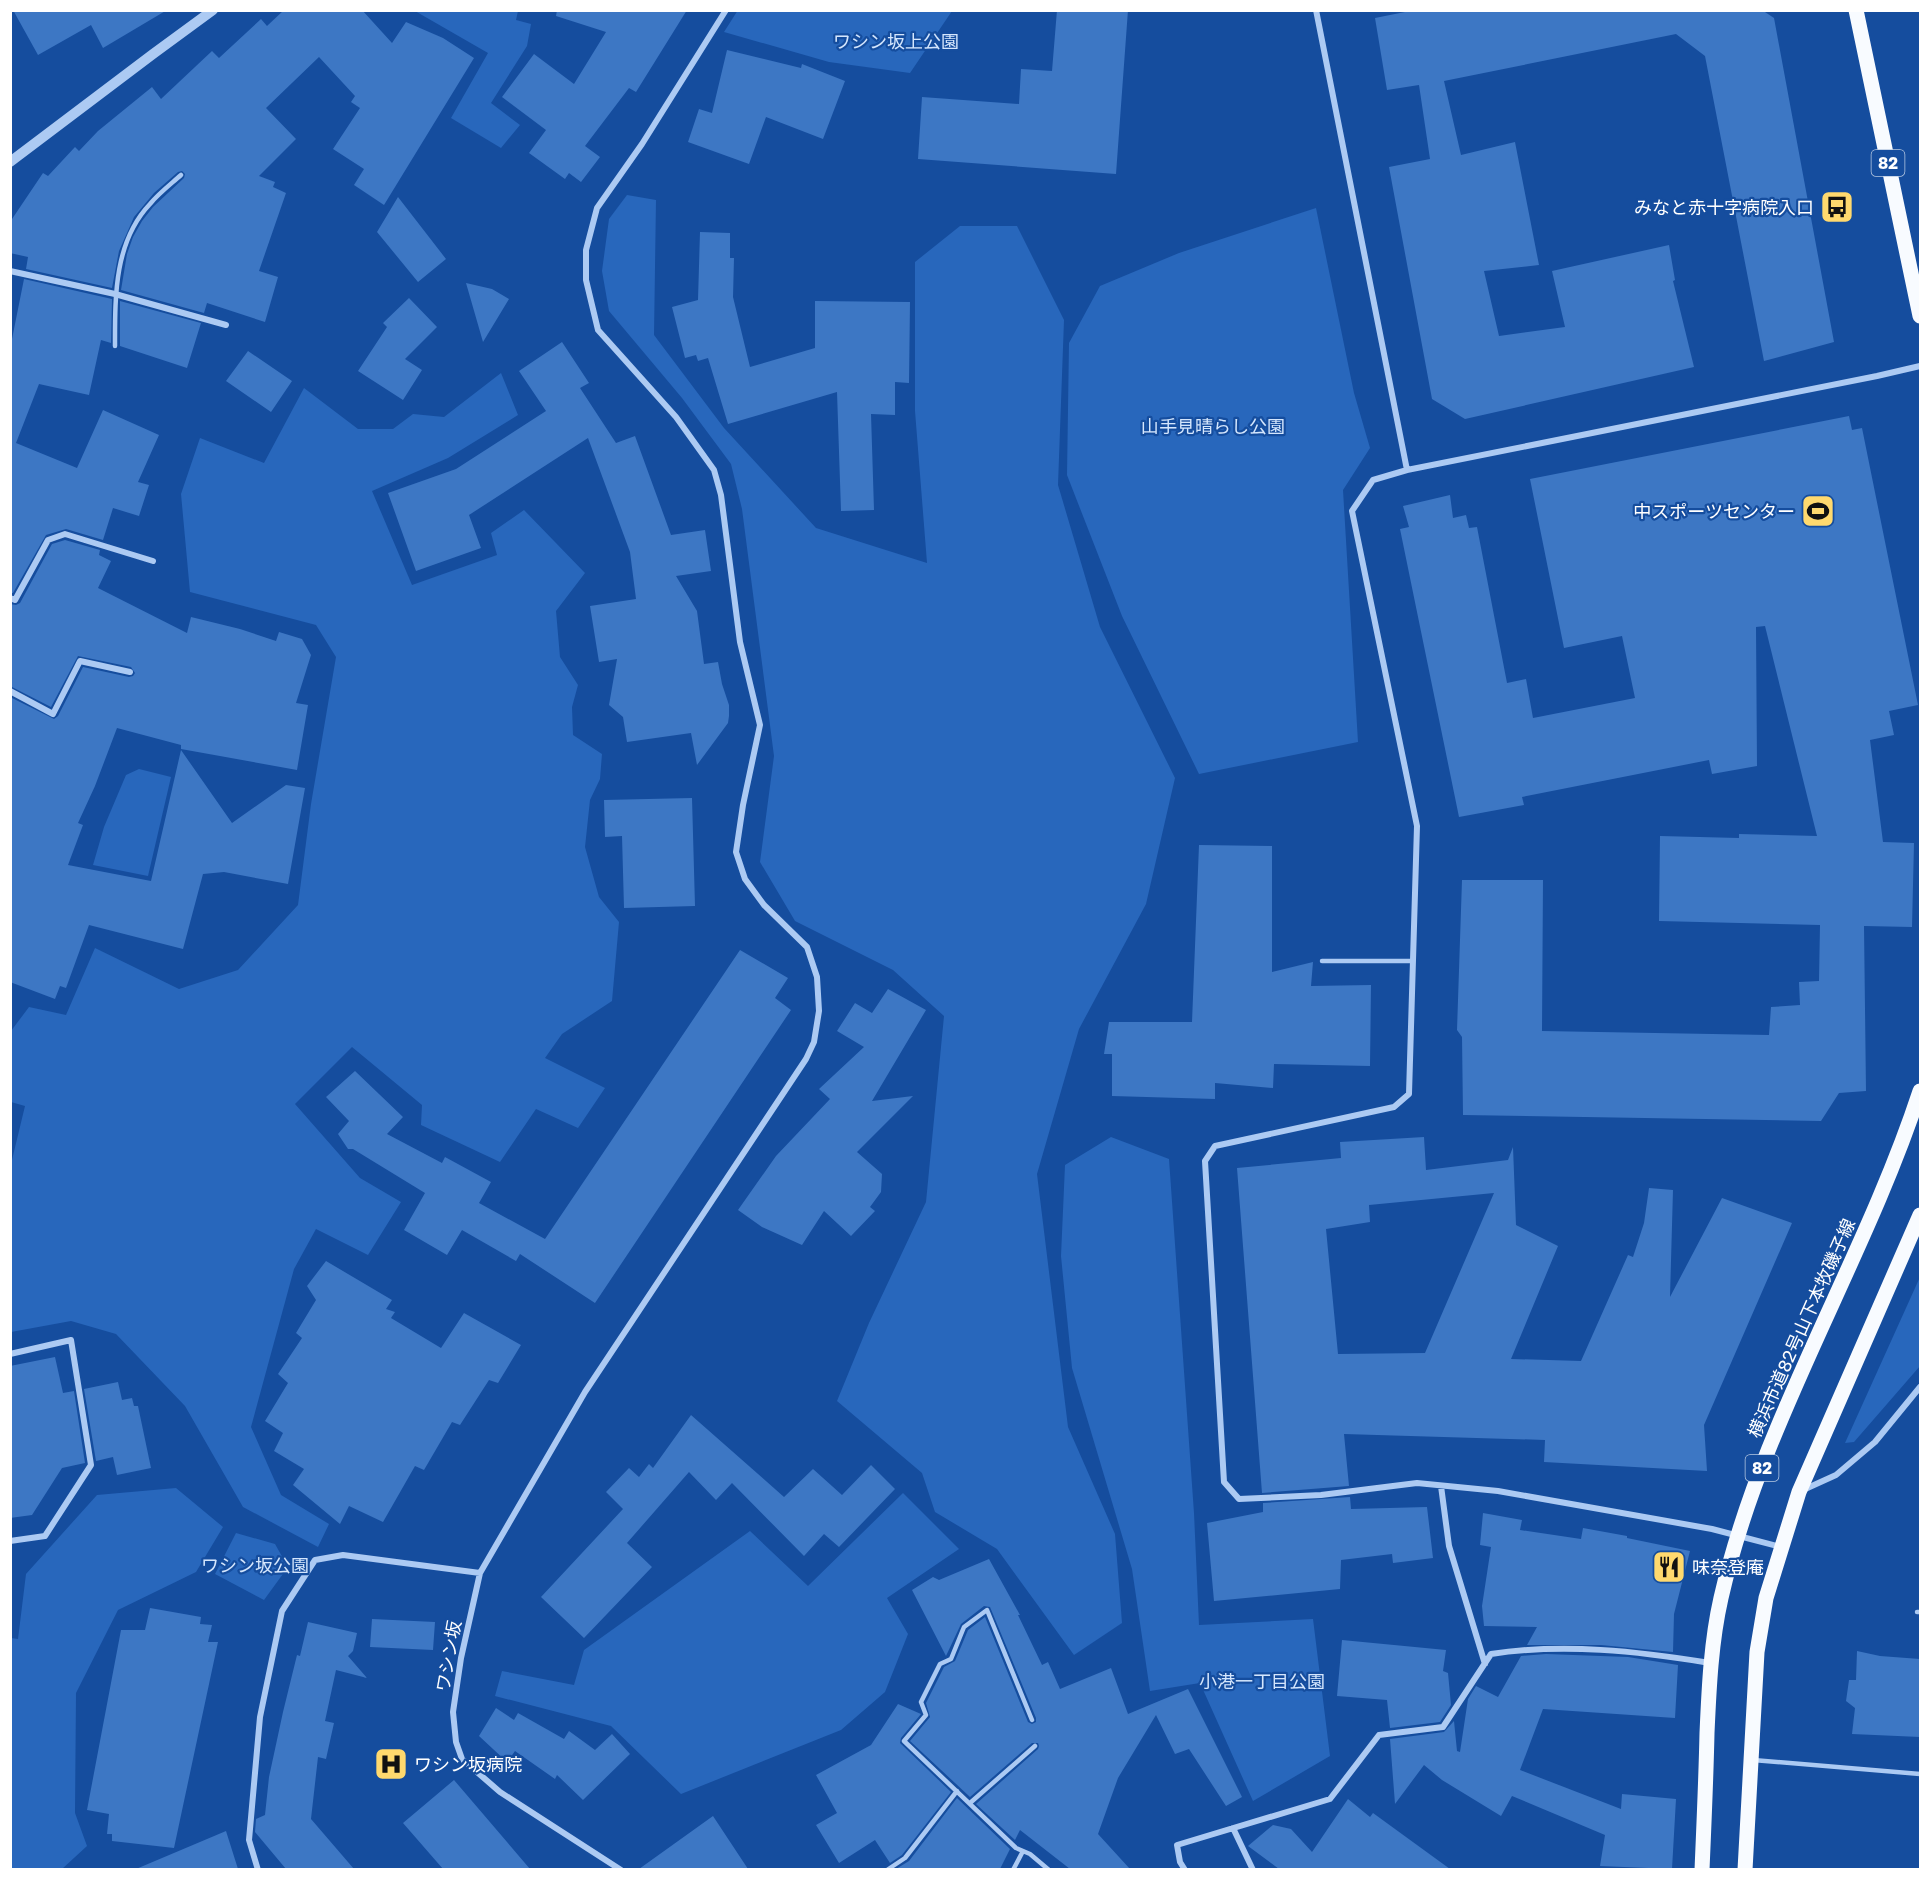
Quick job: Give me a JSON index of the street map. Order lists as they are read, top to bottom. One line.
{"streets":{"main road":["82","横浜市道82号山下本牧磯子線"],"street":["ワシン坂"]},"parks":["ワシン坂上公園","山手見晴らし公園","ワシン坂公園","小港一丁目公園"],"places":{"bus stop":["みなと赤十字病院入口"],"sports":["中スポーツセンター"],"restaurant":["味奈登庵"],"hospital":["ワシン坂病院"]}}
